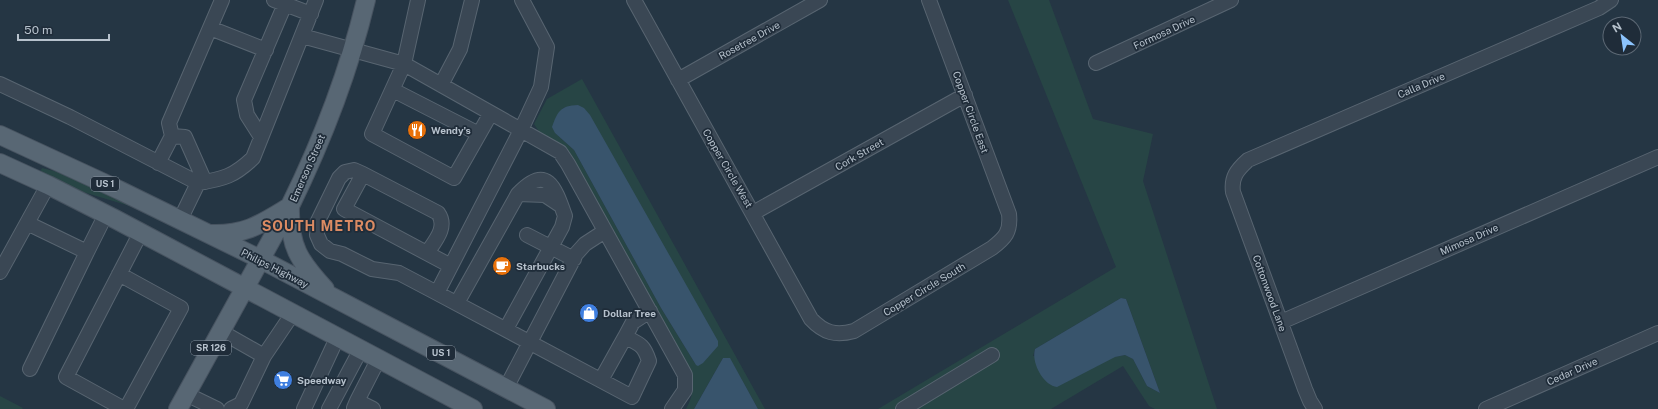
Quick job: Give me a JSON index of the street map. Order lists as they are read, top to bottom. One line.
{"streets":{"main road":["Emerson Street","US 1","Philips Highway","SR 126"],"street":["Formosa Drive","Rosetree Drive","Calla Drive","Copper Circle East","Cork Street","Copper Circle West","Mimosa Drive","Copper Circle South","Cottonwood Lane","Cedar Drive"]},"crossings":[["Rosetree Drive","Copper Circle West"],["Calla Drive","Cottonwood Lane"],["Copper Circle East","Cork Street"],["Copper Circle East","Copper Circle South"],["Cork Street","Copper Circle West"],["Emerson Street","US 1"],["Emerson Street","Philips Highway"],["Copper Circle West","Copper Circle South"],["Mimosa Drive","Cottonwood Lane"]],"districts":["SOUTH METRO"],"places":{"restaurant":["Wendy's"],"cafe":["Starbucks"],"shop":["Dollar Tree"],"supermarket":["Speedway"]},"scale_bar":"50 m","north":"top left"}
